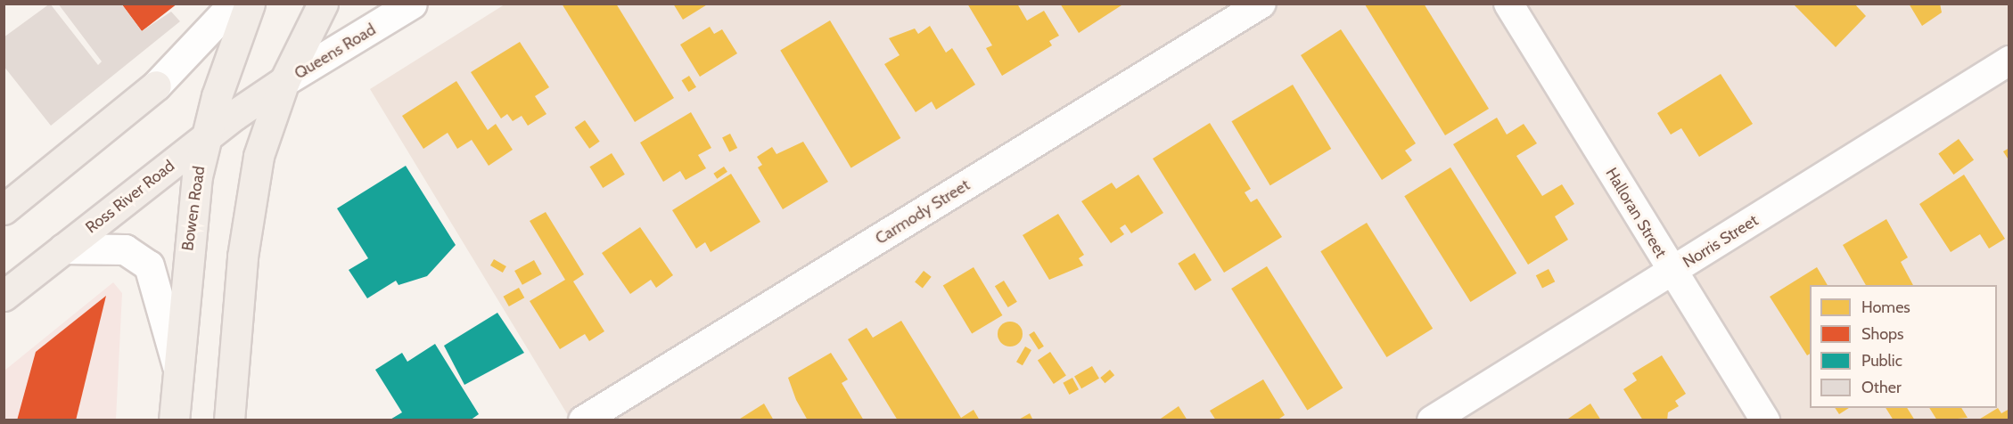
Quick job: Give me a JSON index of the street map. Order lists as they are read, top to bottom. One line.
{"streets":{"main road":["Queens Road","Ross River Road","Bowen Road"],"street":["Carmody Street","Halloran Street","Norris Street"]},"crossings":[["Queens Road","Ross River Road"],["Ross River Road","Bowen Road"],["Halloran Street","Norris Street"]],"legend":["Homes","Shops","Public","Other"]}
